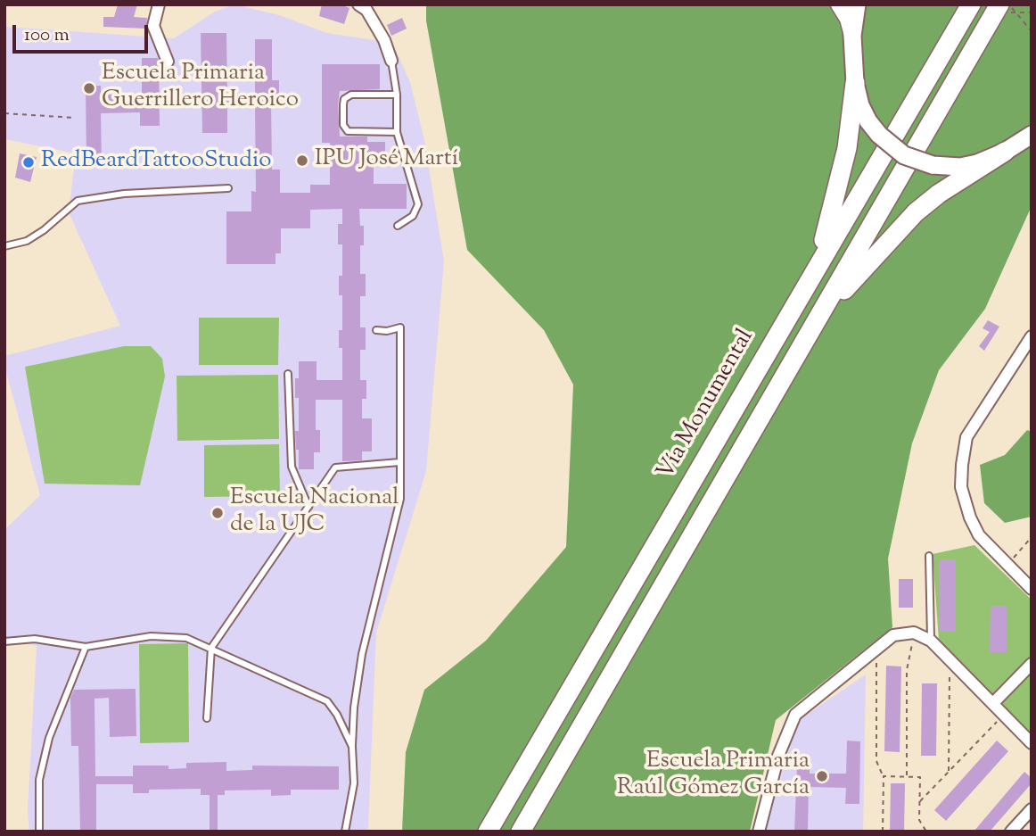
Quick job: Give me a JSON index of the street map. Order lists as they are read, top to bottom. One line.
{"streets":{"highway":["Vía Monumental"]},"places":["Escuela Primaria Guerrillero Heroico","IPU José Martí","RedBeardTattooStudio","Escuela Nacional de la UJC","Escuela Primaria Raúl Gómez García"],"scale_bar":"100 m"}
